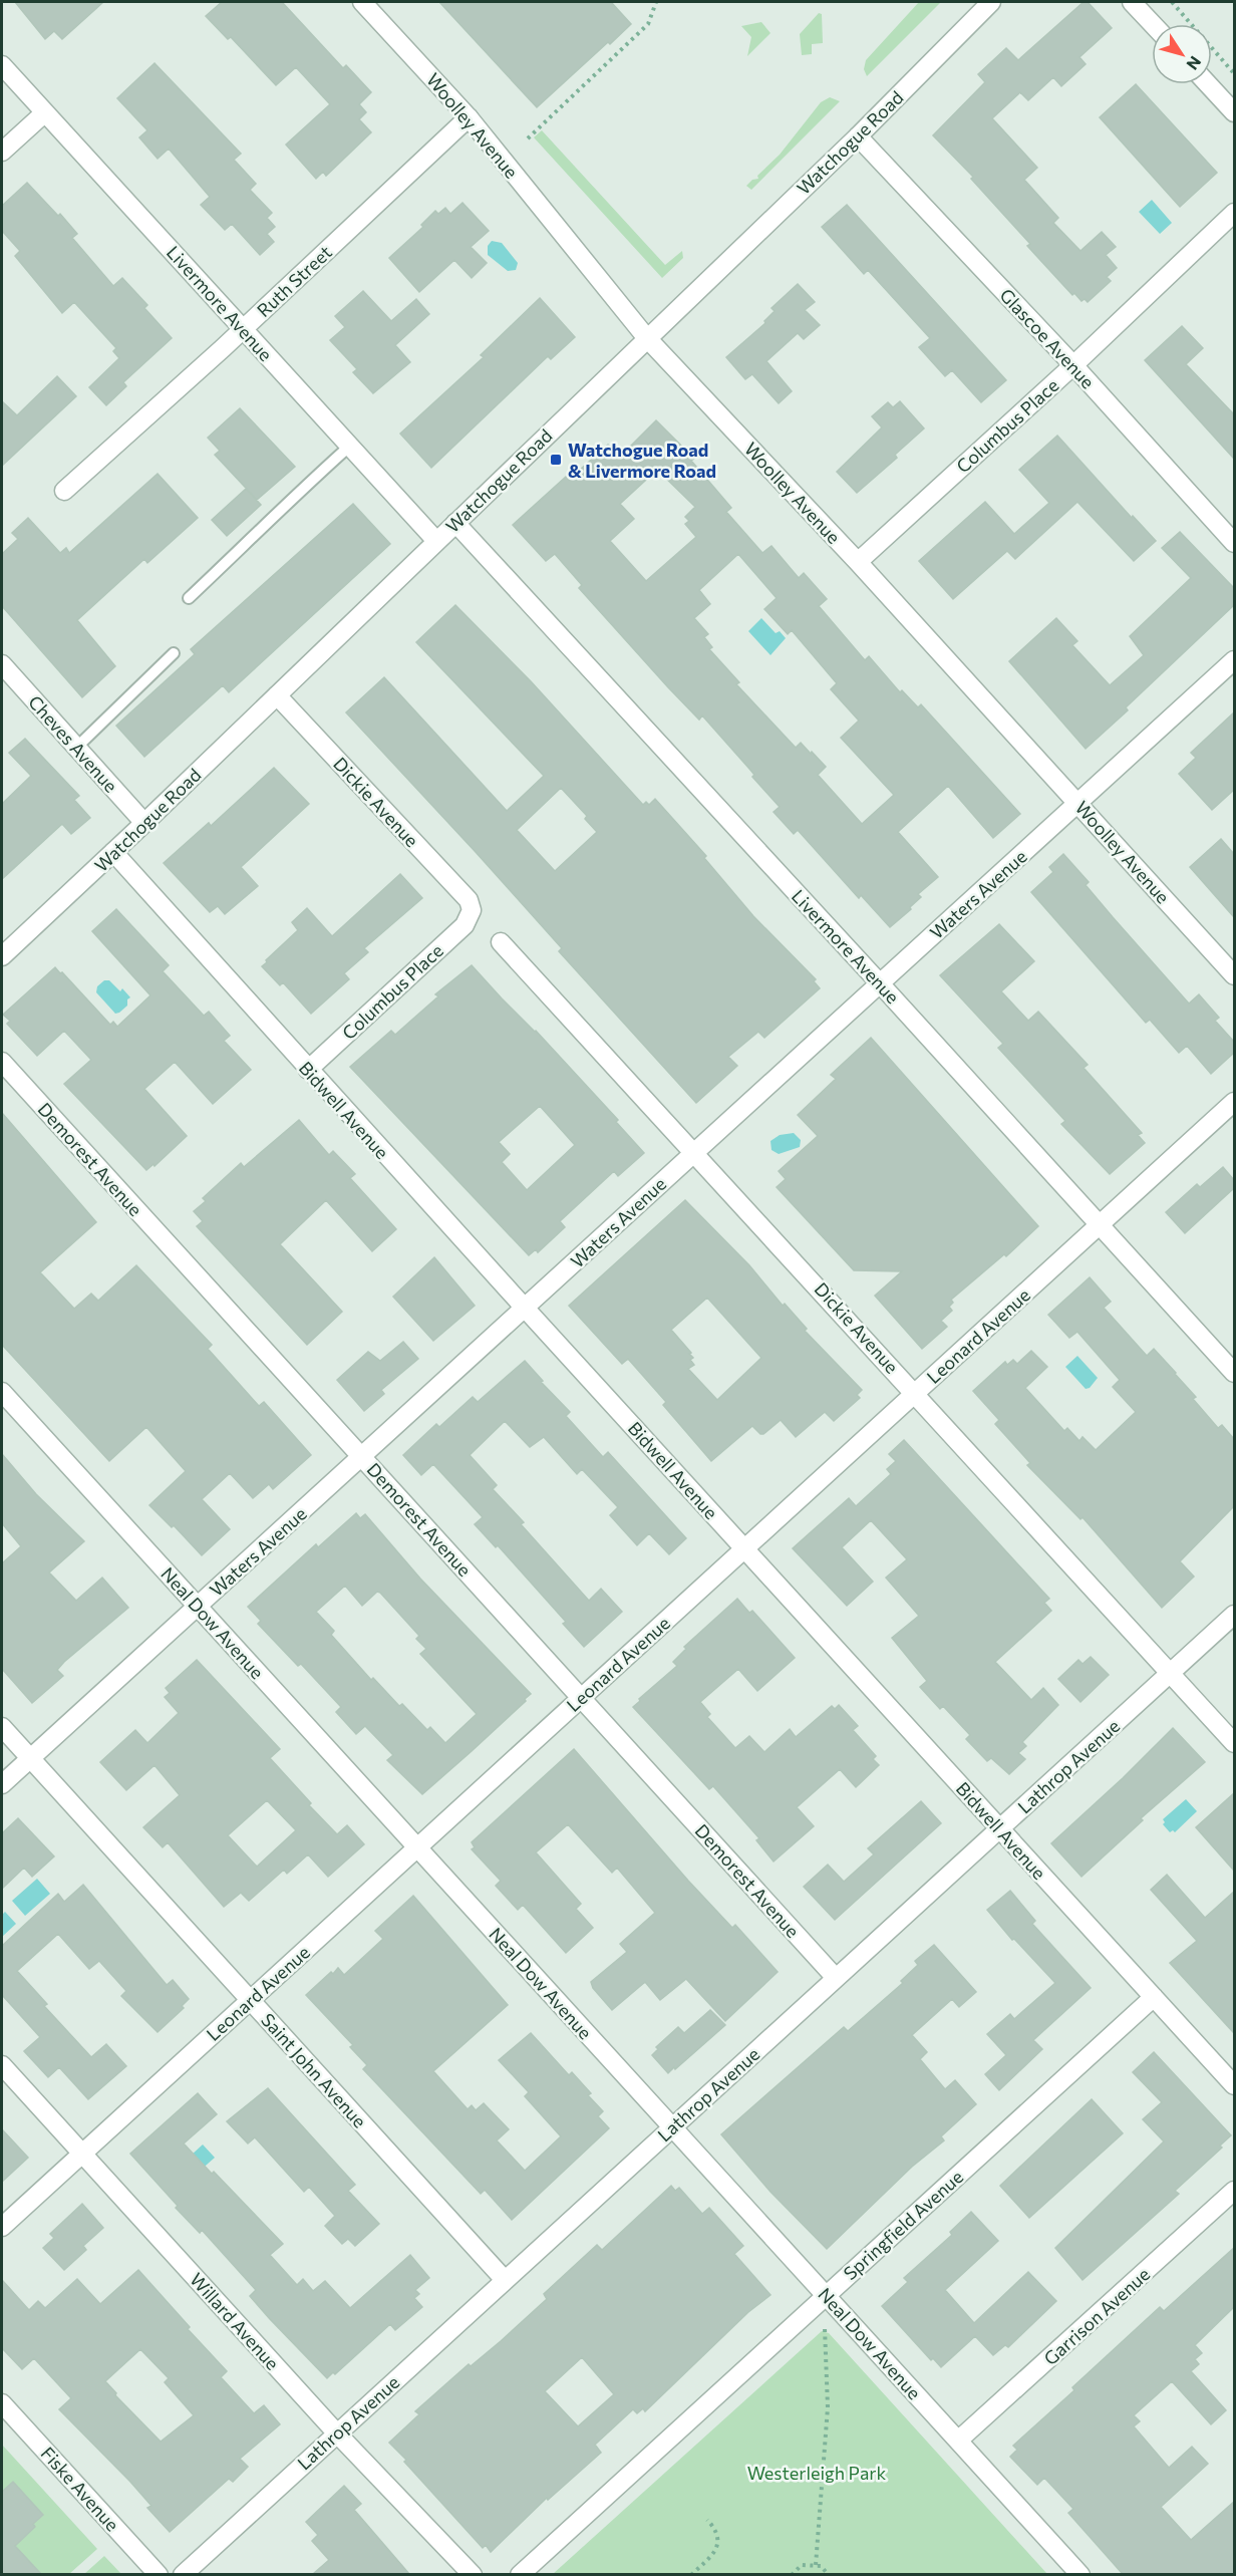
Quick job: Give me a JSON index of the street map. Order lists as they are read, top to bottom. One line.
{"streets":{"street":["Woolley Avenue","Watchogue Road","Ruth Street","Livermore Avenue","Glascoe Avenue","Columbus Place","Cheves Avenue","Dickie Avenue","Waters Avenue","Bidwell Avenue","Demorest Avenue","Leonard Avenue","Neal Dow Avenue","Lathrop Avenue","Saint John Avenue","Springfield Avenue","Garrison Avenue","Willard Avenue","Fiske Avenue"]},"crossings":[["Woolley Avenue","Watchogue Road"],["Woolley Avenue","Ruth Street"],["Woolley Avenue","Columbus Place"],["Woolley Avenue","Waters Avenue"],["Watchogue Road","Livermore Avenue"],["Watchogue Road","Glascoe Avenue"],["Watchogue Road","Cheves Avenue"],["Watchogue Road","Dickie Avenue"],["Watchogue Road","Bidwell Avenue"],["Ruth Street","Livermore Avenue"],["Livermore Avenue","Waters Avenue"],["Livermore Avenue","Leonard Avenue"],["Glascoe Avenue","Columbus Place"],["Columbus Place","Dickie Avenue"],["Columbus Place","Bidwell Avenue"],["Dickie Avenue","Waters Avenue"],["Dickie Avenue","Leonard Avenue"],["Dickie Avenue","Lathrop Avenue"],["Waters Avenue","Bidwell Avenue"],["Waters Avenue","Demorest Avenue"],["Waters Avenue","Neal Dow Avenue"],["Waters Avenue","Saint John Avenue"],["Bidwell Avenue","Leonard Avenue"],["Bidwell Avenue","Lathrop Avenue"],["Bidwell Avenue","Springfield Avenue"],["Demorest Avenue","Leonard Avenue"],["Demorest Avenue","Lathrop Avenue"],["Leonard Avenue","Neal Dow Avenue"],["Leonard Avenue","Saint John Avenue"],["Leonard Avenue","Willard Avenue"],["Neal Dow Avenue","Lathrop Avenue"],["Neal Dow Avenue","Springfield Avenue"],["Neal Dow Avenue","Garrison Avenue"],["Lathrop Avenue","Saint John Avenue"],["Lathrop Avenue","Willard Avenue"]],"parks":["Westerleigh Park"],"places":{"transit":["Watchogue Road & Livermore Road"]},"north":"bottom right"}
